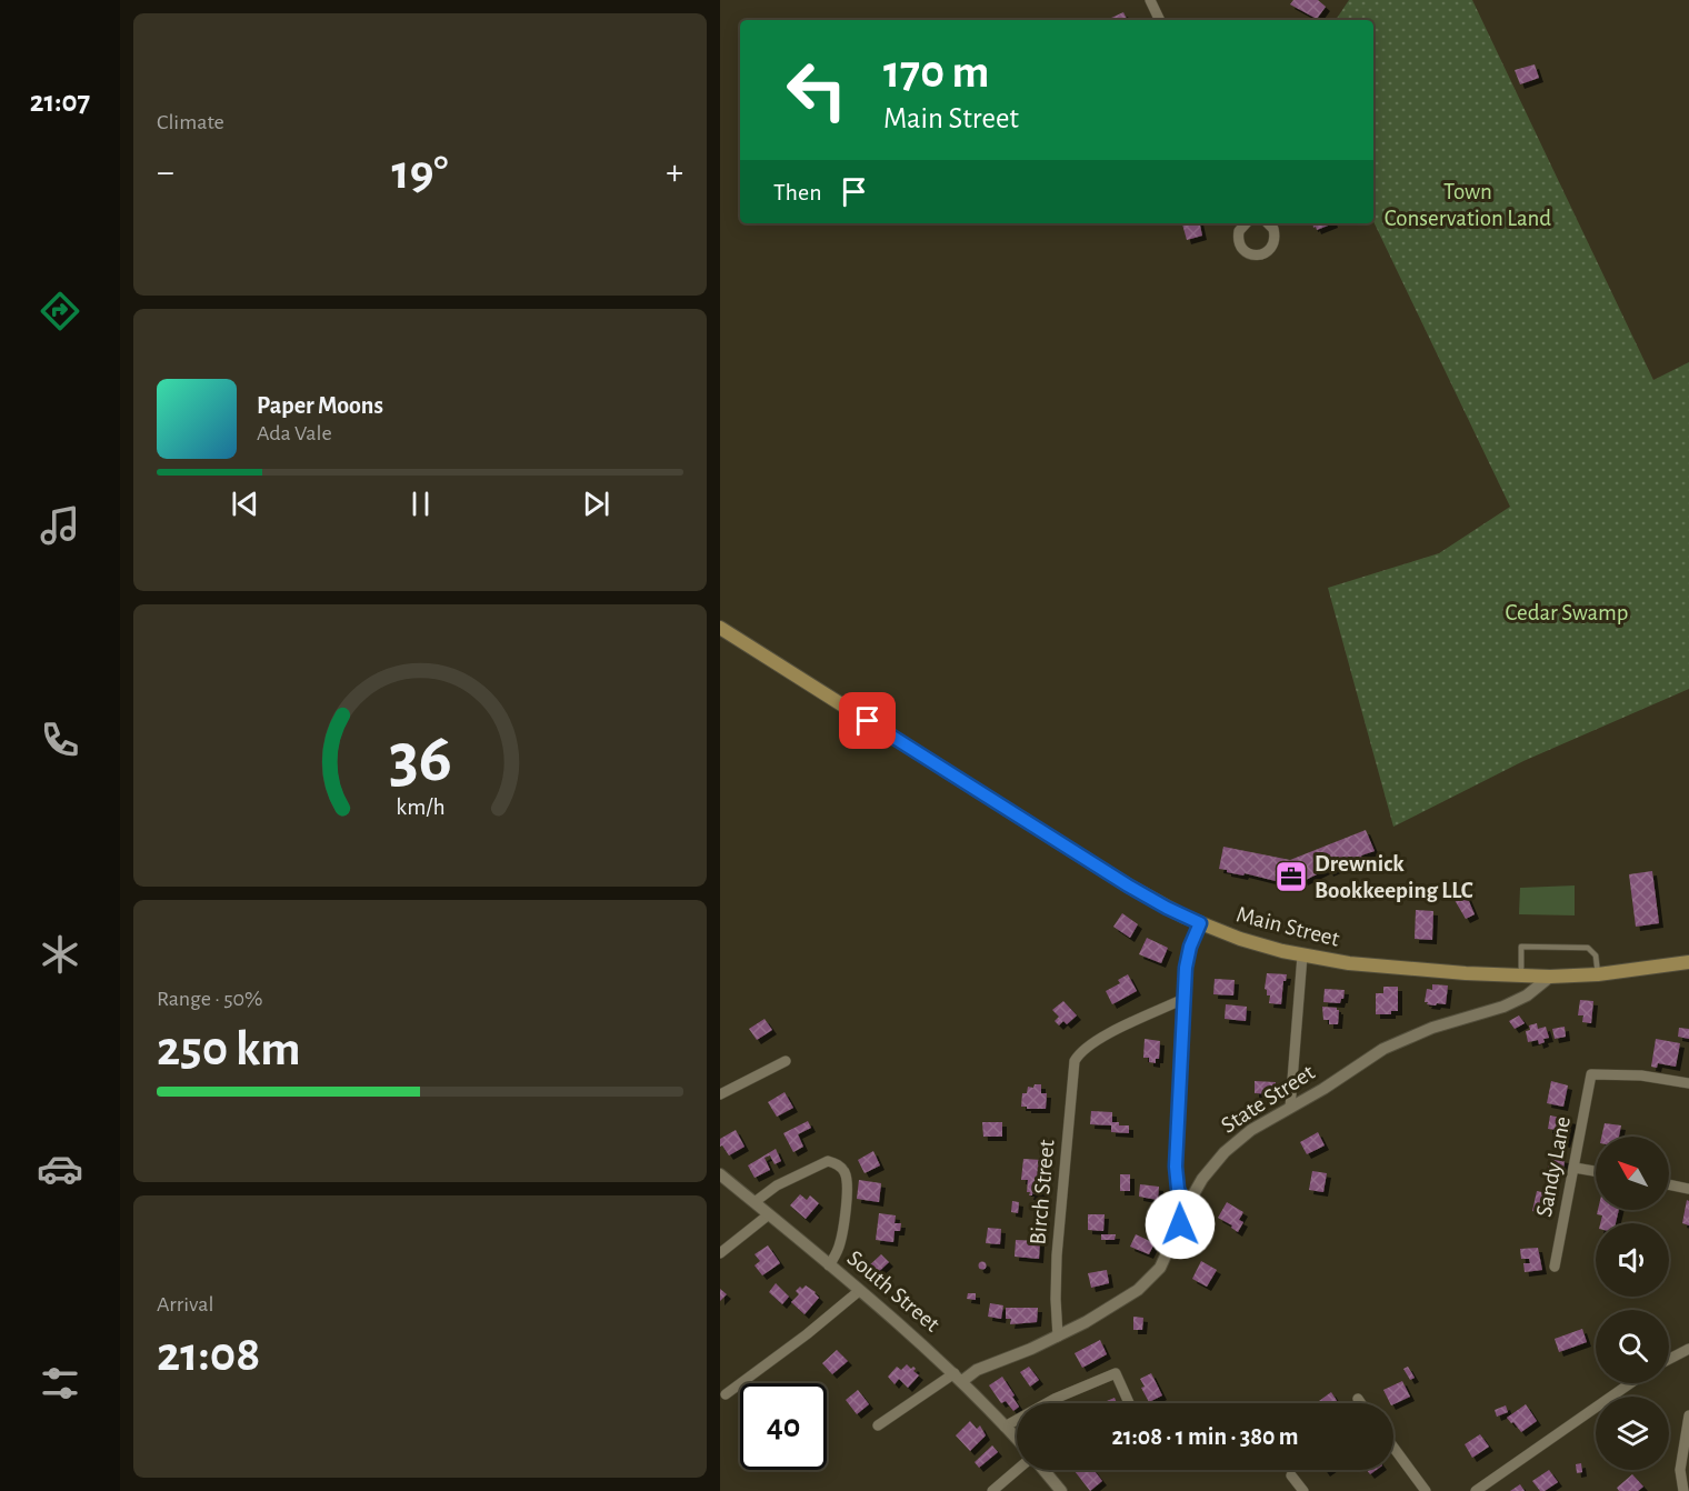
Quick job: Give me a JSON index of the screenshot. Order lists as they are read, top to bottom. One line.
{"streets":{"main road":["Main Street"],"street":["State Street","Sandy Lane","Birch Street","South Street"]},"crossings":[["Main Street","State Street"],["State Street","Birch Street"],["State Street","South Street"]],"parks":["Town Conservation Land","Cedar Swamp"],"places":{"office":["Drewnick Bookkeeping LLC"]},"north":"top left","page":{"tabs":"21:07","tile":["Climate",["Range · 50%","250 km"],["Arrival","21:08"]],"turn":["170 m","Main Street"],"heat":["−","19°","+"],"then":"Then","song":["Paper Moons","Ada Vale"],"limit":"40","trip":"21:08 · 1 min · 380 m","gauge":["36","km/h"]}}
